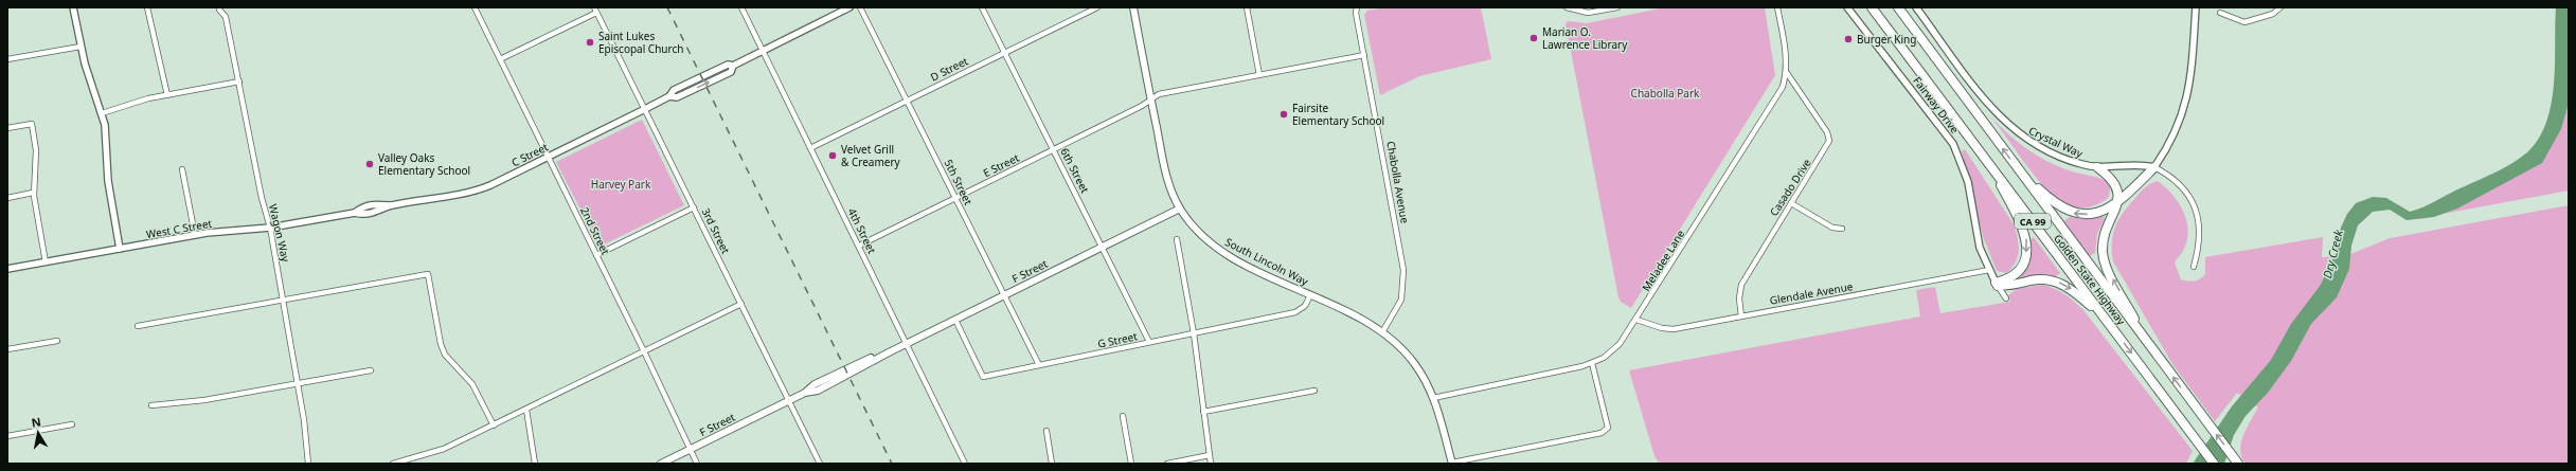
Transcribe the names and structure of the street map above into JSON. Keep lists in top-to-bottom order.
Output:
{
  "streets": {
    "highway": ["CA 99", "Golden State Highway"],
    "main road": ["South Lincoln Way", "F Street"],
    "street": [
      "D Street",
      "Fairway Drive",
      "Crystal Way",
      "C Street",
      "E Street",
      "6th Street",
      "5th Street",
      "Chabolla Avenue",
      "Casado Drive",
      "West C Street",
      "2nd Street",
      "3rd Street",
      "4th Street",
      "Wagon Way",
      "Meladee Lane",
      "Glendale Avenue",
      "G Street"
    ]
  },
  "crossings": [
    ["D Street", "6th Street"],
    ["D Street", "5th Street"],
    ["D Street", "4th Street"],
    ["Fairway Drive", "Glendale Avenue"],
    ["C Street", "West C Street"],
    ["C Street", "2nd Street"],
    ["C Street", "3rd Street"],
    ["C Street", "4th Street"],
    ["E Street", "6th Street"],
    ["E Street", "5th Street"],
    ["E Street", "Chabolla Avenue"],
    ["E Street", "4th Street"],
    ["E Street", "South Lincoln Way"],
    ["6th Street", "F Street"],
    ["6th Street", "G Street"],
    ["5th Street", "F Street"],
    ["5th Street", "G Street"],
    ["Chabolla Avenue", "South Lincoln Way"],
    ["Casado Drive", "Meladee Lane"],
    ["Casado Drive", "Glendale Avenue"],
    ["West C Street", "Wagon Way"],
    ["2nd Street", "F Street"],
    ["3rd Street", "F Street"],
    ["4th Street", "F Street"],
    ["Meladee Lane", "South Lincoln Way"],
    ["Meladee Lane", "Glendale Avenue"],
    ["South Lincoln Way", "F Street"],
    ["South Lincoln Way", "G Street"],
    ["F Street", "G Street"]
  ],
  "water": ["Dry Creek"],
  "parks": ["Chabolla Park", "Harvey Park"],
  "places": [
    "Marian O. Lawrence Library",
    "Burger King",
    "Saint Lukes Episcopal Church",
    "Fairsite Elementary School",
    "Velvet Grill & Creamery",
    "Valley Oaks Elementary School"
  ],
  "north": "top"
}
